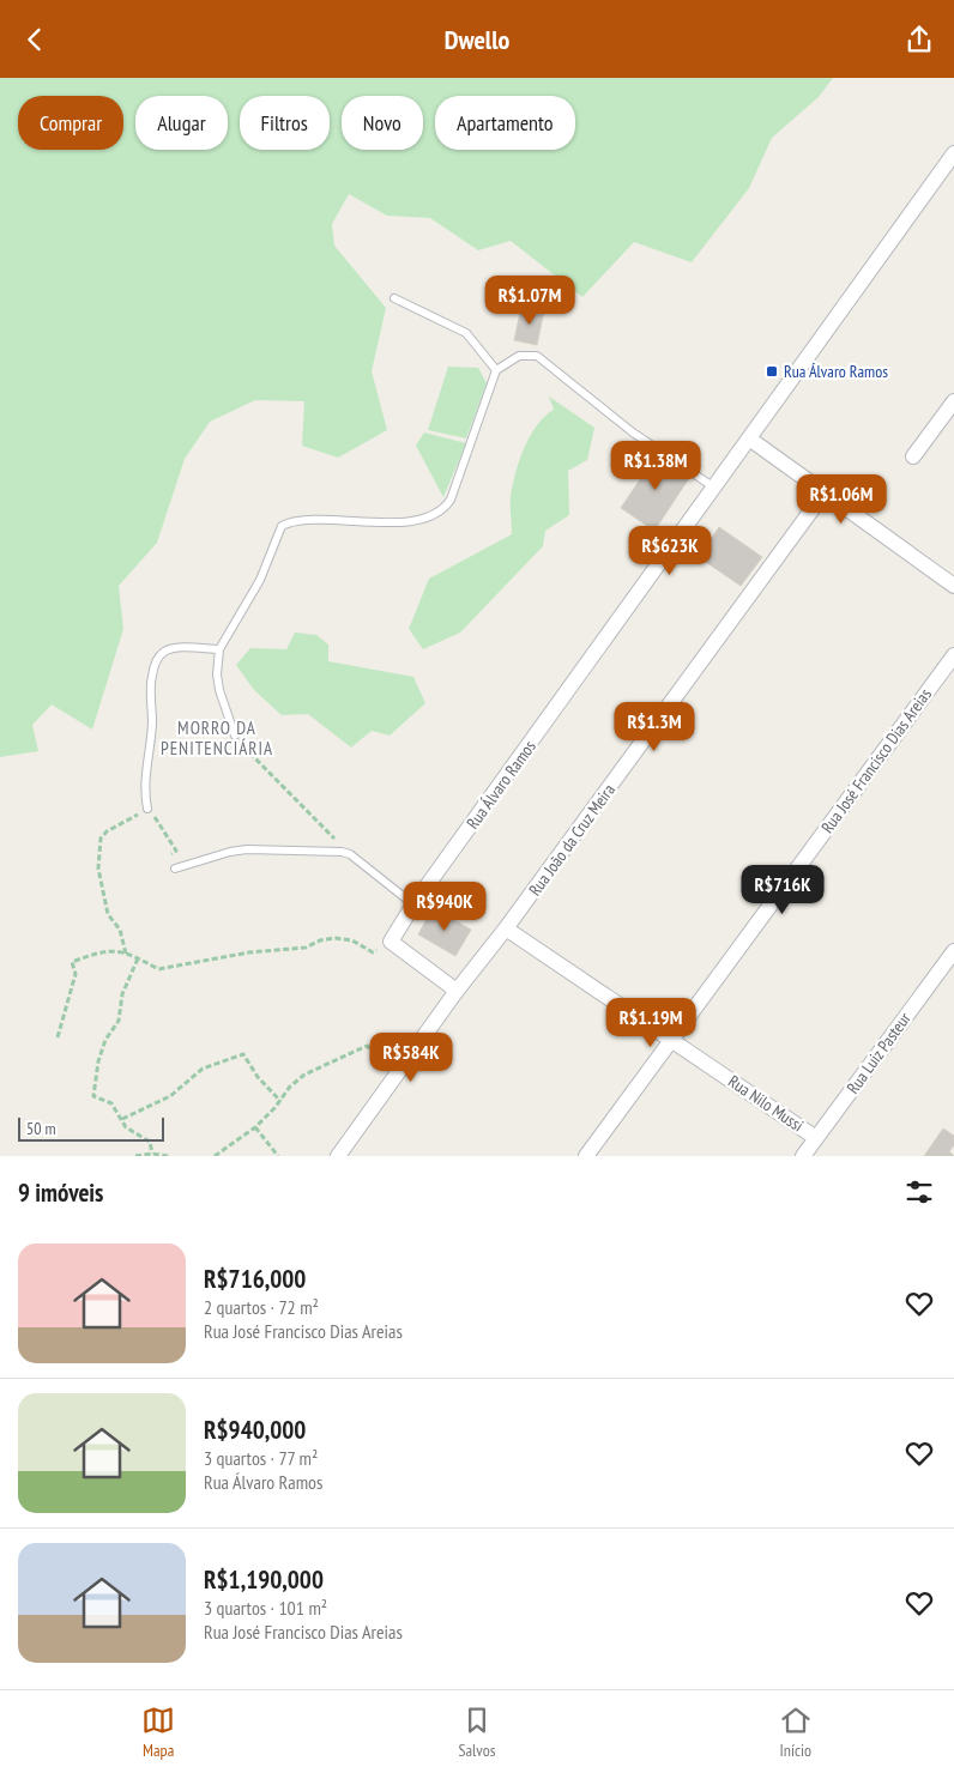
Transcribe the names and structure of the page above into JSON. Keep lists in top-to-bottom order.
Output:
{
  "streets": {
    "street": [
      "Rua José Francisco Dias Areias",
      "Rua Álvaro Ramos",
      "Rua João da Cruz Meira",
      "Rua Luiz Pasteur",
      "Rua Nilo Mussi"
    ]
  },
  "crossings": [
    ["Rua José Francisco Dias Areias", "Rua Nilo Mussi"],
    ["Rua João da Cruz Meira", "Rua Nilo Mussi"],
    ["Rua Luiz Pasteur", "Rua Nilo Mussi"]
  ],
  "districts": ["MORRO DA PENITENCIÁRIA"],
  "places": {
    "transit": ["Rua Álvaro Ramos"]
  },
  "scale_bar": "50 m",
  "page": {
    "header": "Dwello",
    "chip": [
      "Comprar",
      "Alugar",
      "Filtros",
      "Novo",
      "Apartamento"
    ],
    "price": [
      "R$1.07M",
      "R$1.38M",
      "R$1.06M",
      "R$623K",
      "R$1.3M",
      "R$716K",
      "R$940K",
      "R$1.19M",
      "R$584K"
    ],
    "scale": "50 m",
    "heading": "9 imóveis",
    "list": [
      {
        "name": "R$716,000",
        "note": "2 quartos · 72 m² · Rua José Francisco Dias Areias"
      },
      {
        "name": "R$940,000",
        "note": "3 quartos · 77 m² · Rua Álvaro Ramos"
      },
      {
        "name": "R$1,190,000",
        "note": "3 quartos · 101 m² · Rua José Francisco Dias Areias"
      }
    ],
    "tabs": ["Mapa", "Salvos", "Início"]
  }
}
